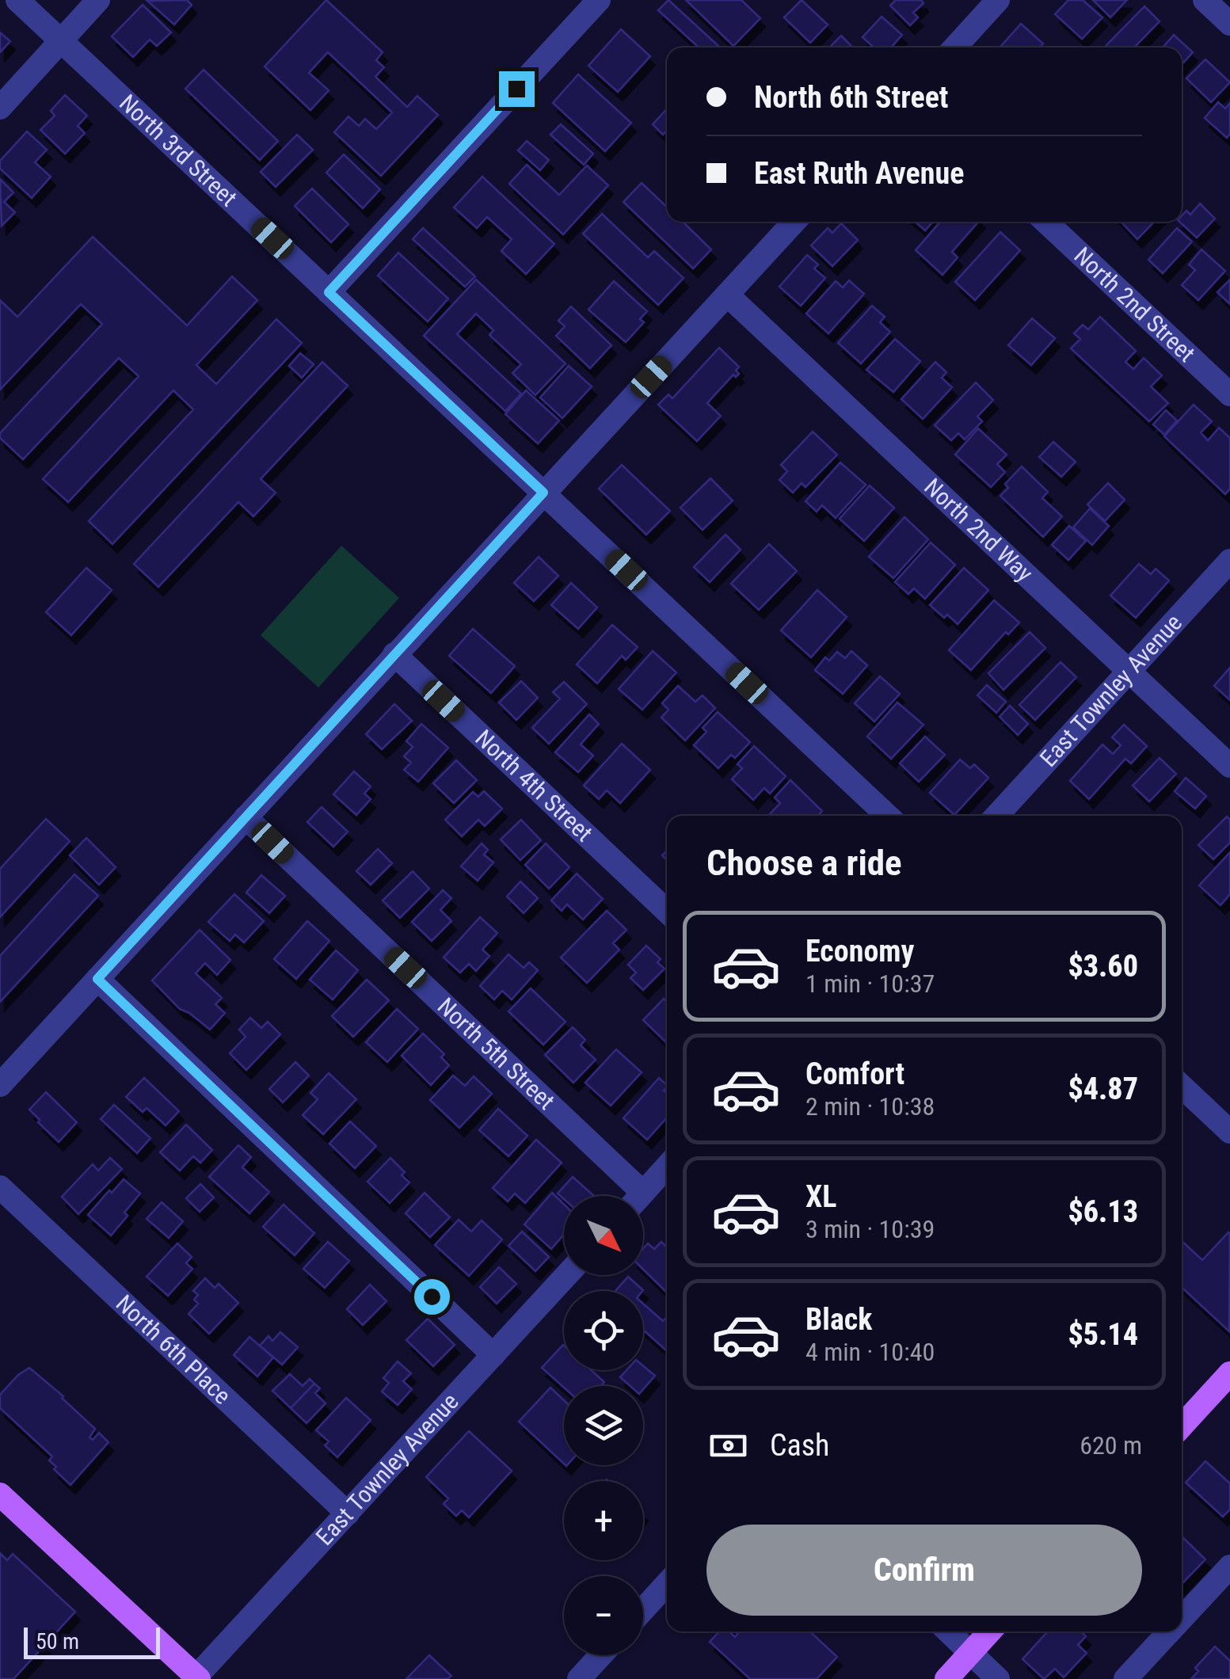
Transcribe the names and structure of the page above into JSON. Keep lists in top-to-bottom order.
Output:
{
  "streets": {
    "street": [
      "North 3rd Street",
      "North 2nd Street",
      "North 2nd Way",
      "East Townley Avenue",
      "North 4th Street",
      "North 5th Street",
      "North 6th Place"
    ]
  },
  "crossings": [
    ["North 2nd Way", "East Townley Avenue"],
    ["East Townley Avenue", "North 6th Place"]
  ],
  "scale_bar": "50 m",
  "north": "bottom right",
  "page": {
    "banner": ["North 6th Street", "East Ruth Avenue"],
    "heading": "Choose a ride",
    "list": [
      {
        "name": "Economy",
        "note": "1 min · 10:37",
        "value": "$3.60"
      },
      {
        "name": "Comfort",
        "note": "2 min · 10:38",
        "value": "$4.87"
      },
      {
        "name": "XL",
        "note": "3 min · 10:39",
        "value": "$6.13"
      },
      {
        "name": "Black",
        "note": "4 min · 10:40",
        "value": "$5.14"
      }
    ],
    "map_buttons": ["+", "−"],
    "pay": ["Cash", "620 m"],
    "buttons": "Confirm",
    "scale": "50 m"
  }
}
